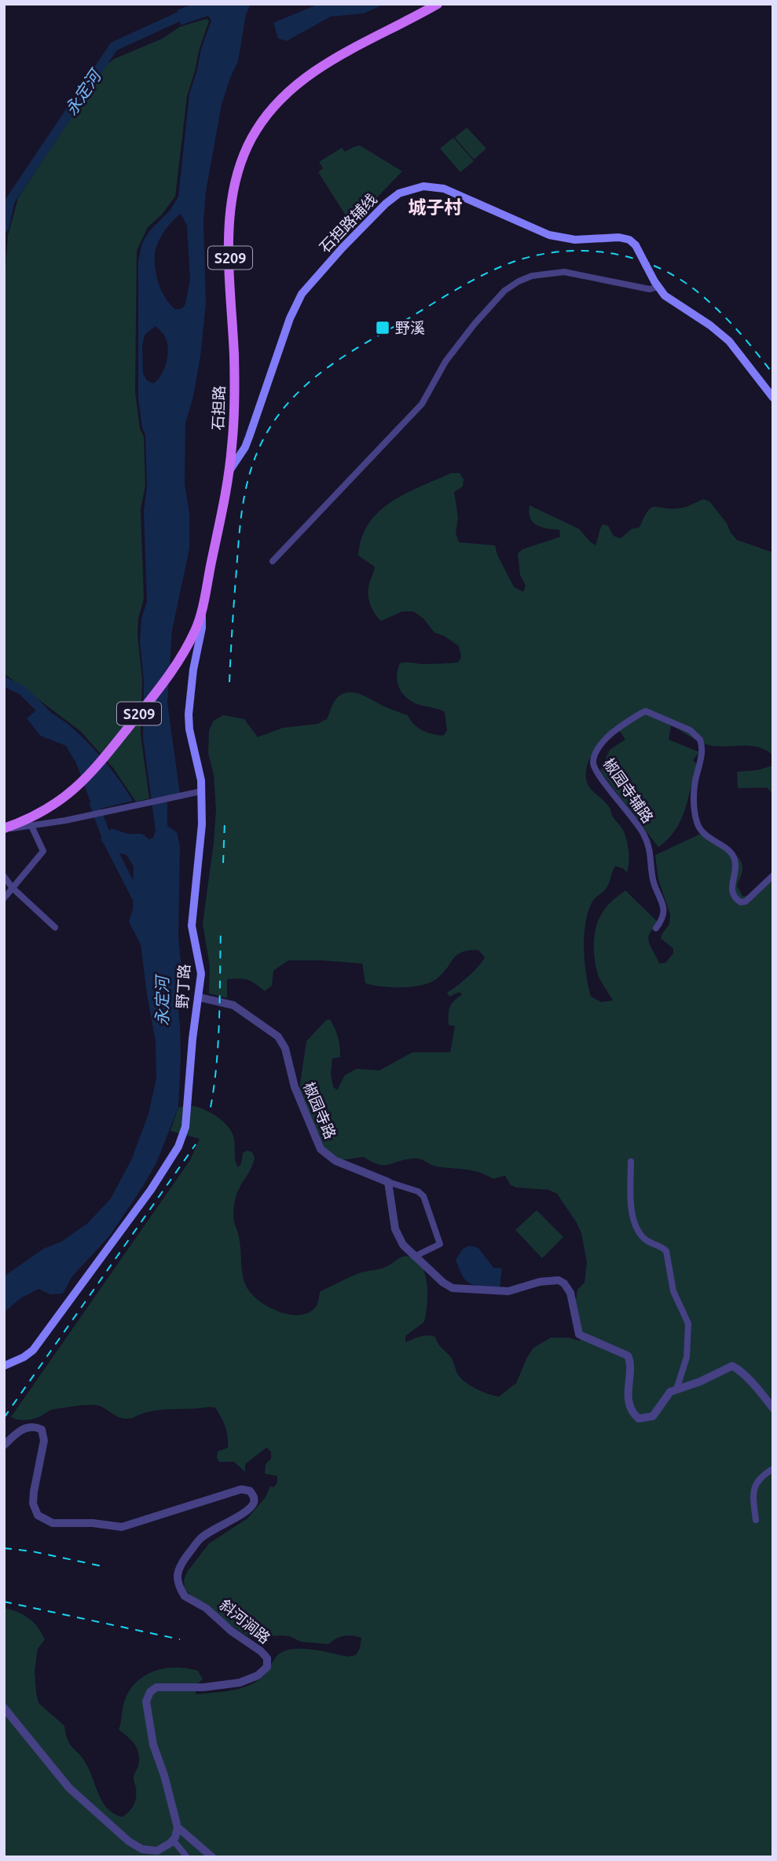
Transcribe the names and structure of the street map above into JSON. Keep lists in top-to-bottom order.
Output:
{
  "streets": {
    "main road": [
      "石担路辅线",
      "S209",
      "石担路",
      "野丁路"
    ],
    "street": ["椒园寺辅路", "椒园寺路", "斜河涧路"]
  },
  "crossings": [
    ["石担路辅线", "石担路"],
    ["石担路", "野丁路"],
    ["野丁路", "椒园寺路"]
  ],
  "districts": ["城子村"],
  "water": ["永定河"],
  "places": {
    "transit": ["野溪"]
  }
}
